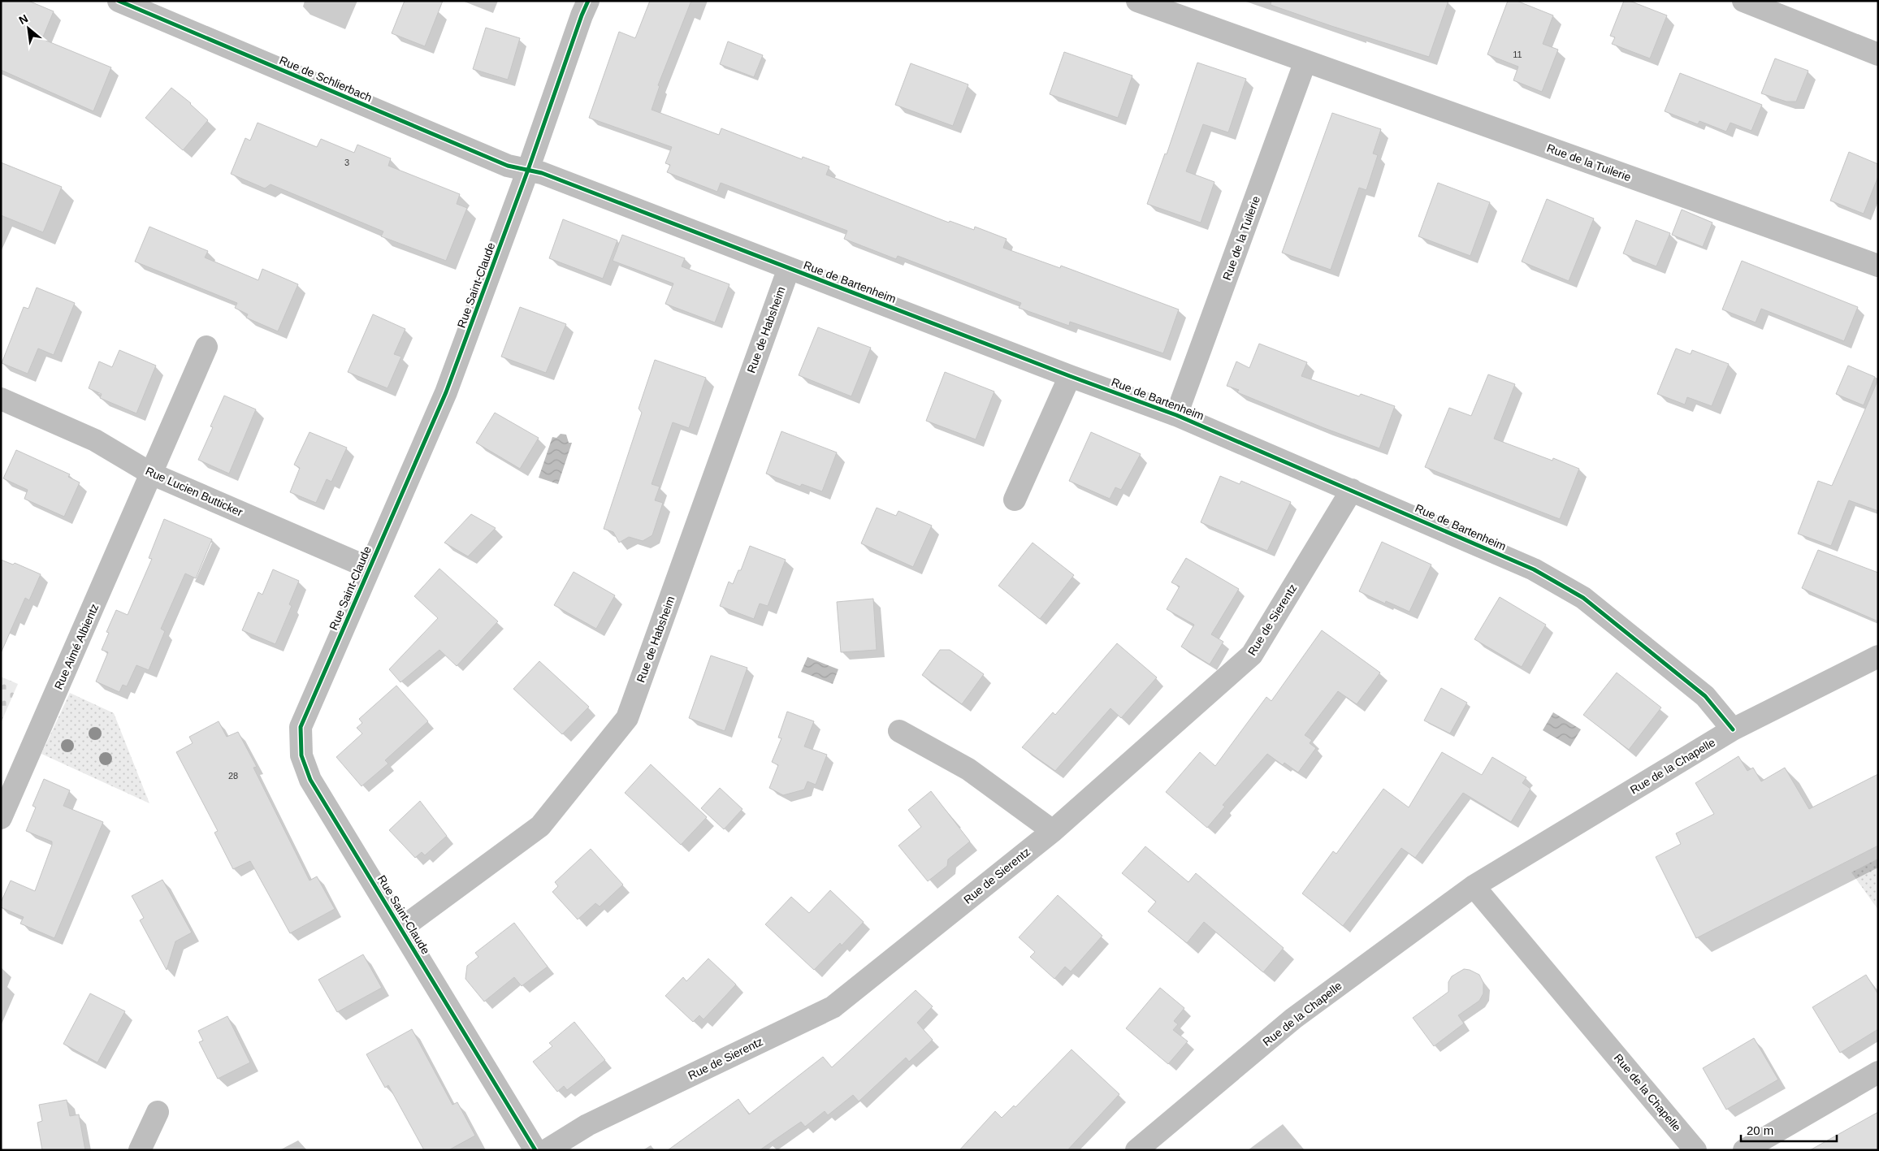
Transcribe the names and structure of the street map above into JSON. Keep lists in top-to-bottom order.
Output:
{
  "streets": {
    "street": [
      "Rue de Schlierbach",
      "Rue de la Tuilerie",
      "Rue de Bartenheim",
      "Rue Saint-Claude",
      "Rue de Habsheim",
      "Rue Lucien Butticker",
      "Rue de Sierentz",
      "Rue Aimé Albientz",
      "Rue de la Chapelle"
    ]
  },
  "crossings": [
    ["Rue de Schlierbach", "Rue de Bartenheim"],
    ["Rue de Schlierbach", "Rue Saint-Claude"],
    ["Rue de la Tuilerie", "Rue de Bartenheim"],
    ["Rue de Bartenheim", "Rue Saint-Claude"],
    ["Rue de Bartenheim", "Rue de Habsheim"],
    ["Rue de Bartenheim", "Rue de Sierentz"],
    ["Rue de Bartenheim", "Rue de la Chapelle"],
    ["Rue Saint-Claude", "Rue de Habsheim"],
    ["Rue Saint-Claude", "Rue Lucien Butticker"],
    ["Rue Lucien Butticker", "Rue Aimé Albientz"]
  ],
  "house_numbers": ["11", "3", "28"],
  "scale_bar": "20 m",
  "north": "top left"
}
